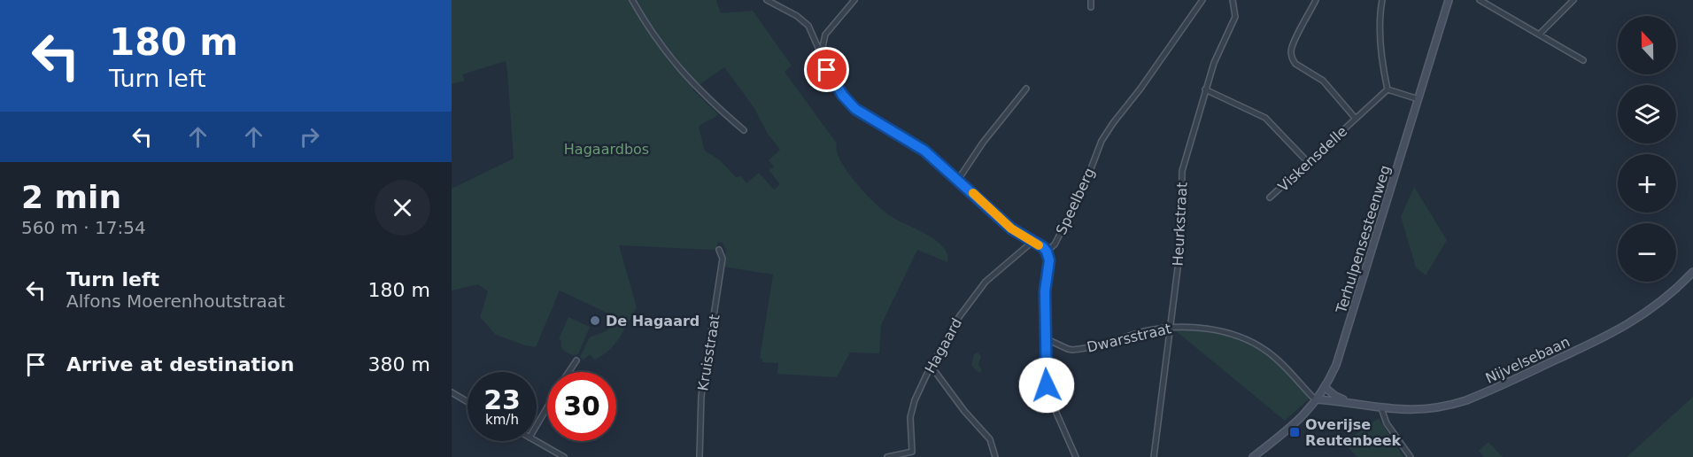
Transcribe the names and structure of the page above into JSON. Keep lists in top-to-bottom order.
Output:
{
  "streets": {
    "main road": ["Terhulpensesteenweg", "Nijvelsebaan"],
    "street": [
      "Viskensdelle",
      "Speelberg",
      "Heurkstraat",
      "Dwarsstraat",
      "Hagaard",
      "Kruisstraat"
    ]
  },
  "crossings": [
    ["Heurkstraat", "Dwarsstraat"],
    ["Terhulpensesteenweg", "Dwarsstraat"],
    ["Terhulpensesteenweg", "Nijvelsebaan"],
    ["Dwarsstraat", "Nijvelsebaan"]
  ],
  "parks": ["Hagaardbos"],
  "places": {
    "other": ["De Hagaard"],
    "transit": ["Overijse Reutenbeek"]
  },
  "north": "top",
  "page": {
    "turn": ["180 m", "Turn left"],
    "map_buttons": ["+", "−"],
    "heading": ["2 min", "560 m · 17:54"],
    "list": [
      {
        "name": "Turn left",
        "note": "Alfons Moerenhoutstraat",
        "value": "180 m"
      },
      {
        "name": "Arrive at destination",
        "value": "380 m"
      }
    ],
    "speed": "23 km/h",
    "limit": "30"
  }
}
